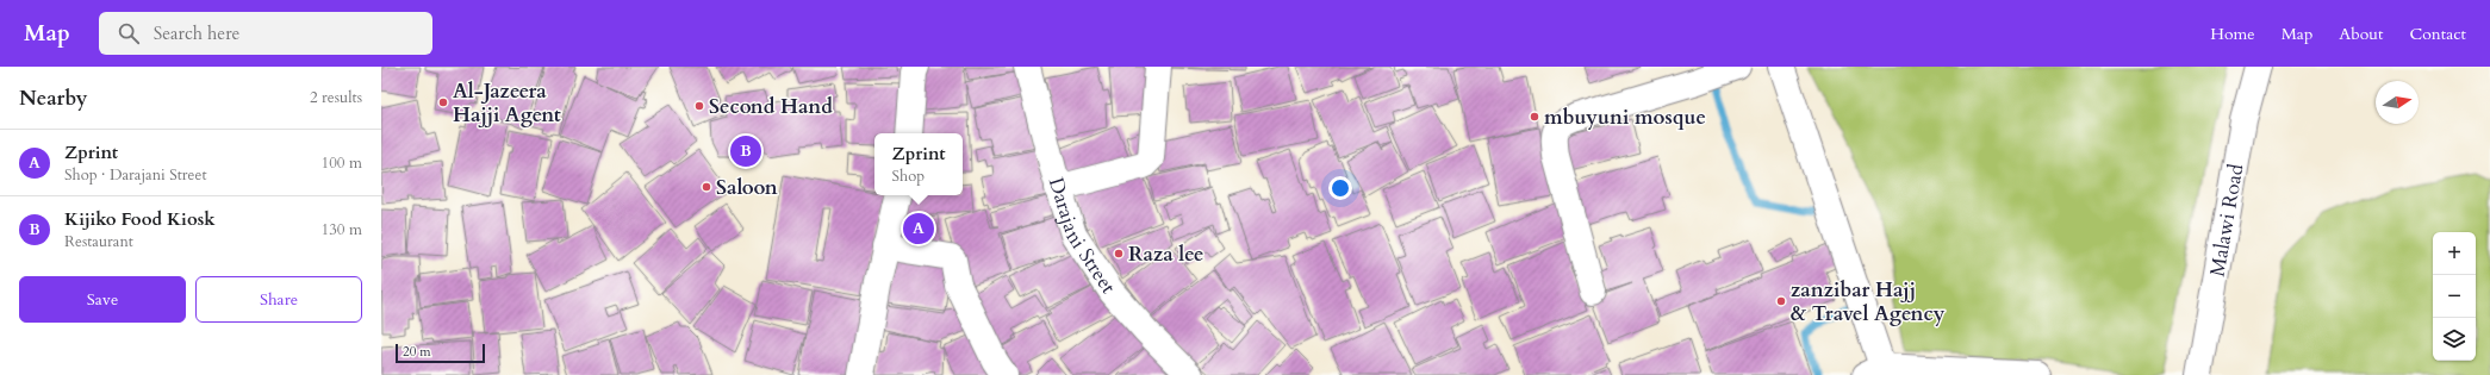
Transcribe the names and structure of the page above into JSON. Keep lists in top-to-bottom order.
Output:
{
  "streets": {
    "street": ["Malawi Road", "Darajani Street"]
  },
  "places": [
    "Al-Jazeera Hajji Agent",
    "Second Hand",
    "mbuyuni mosque",
    "Saloon",
    "Raza lee",
    "zanzibar Hajj & Travel Agency"
  ],
  "scale_bar": "20 m",
  "north": "right",
  "page": {
    "header": "Map",
    "search": "Search here",
    "nav": [
      "Home",
      "Map",
      "About",
      "Contact"
    ],
    "heading": ["Nearby", "2 results"],
    "list": [
      {
        "mark": "A",
        "name": "Zprint",
        "note": "Shop · Darajani Street",
        "value": "100 m"
      },
      {
        "mark": "B",
        "name": "Kijiko Food Kiosk",
        "note": "Restaurant",
        "value": "130 m"
      }
    ],
    "popup": ["Zprint", "Shop"],
    "pins": ["B", "A"],
    "map_buttons": ["+", "−"],
    "buttons": ["Save", "Share"],
    "scale": "20 m"
  }
}
